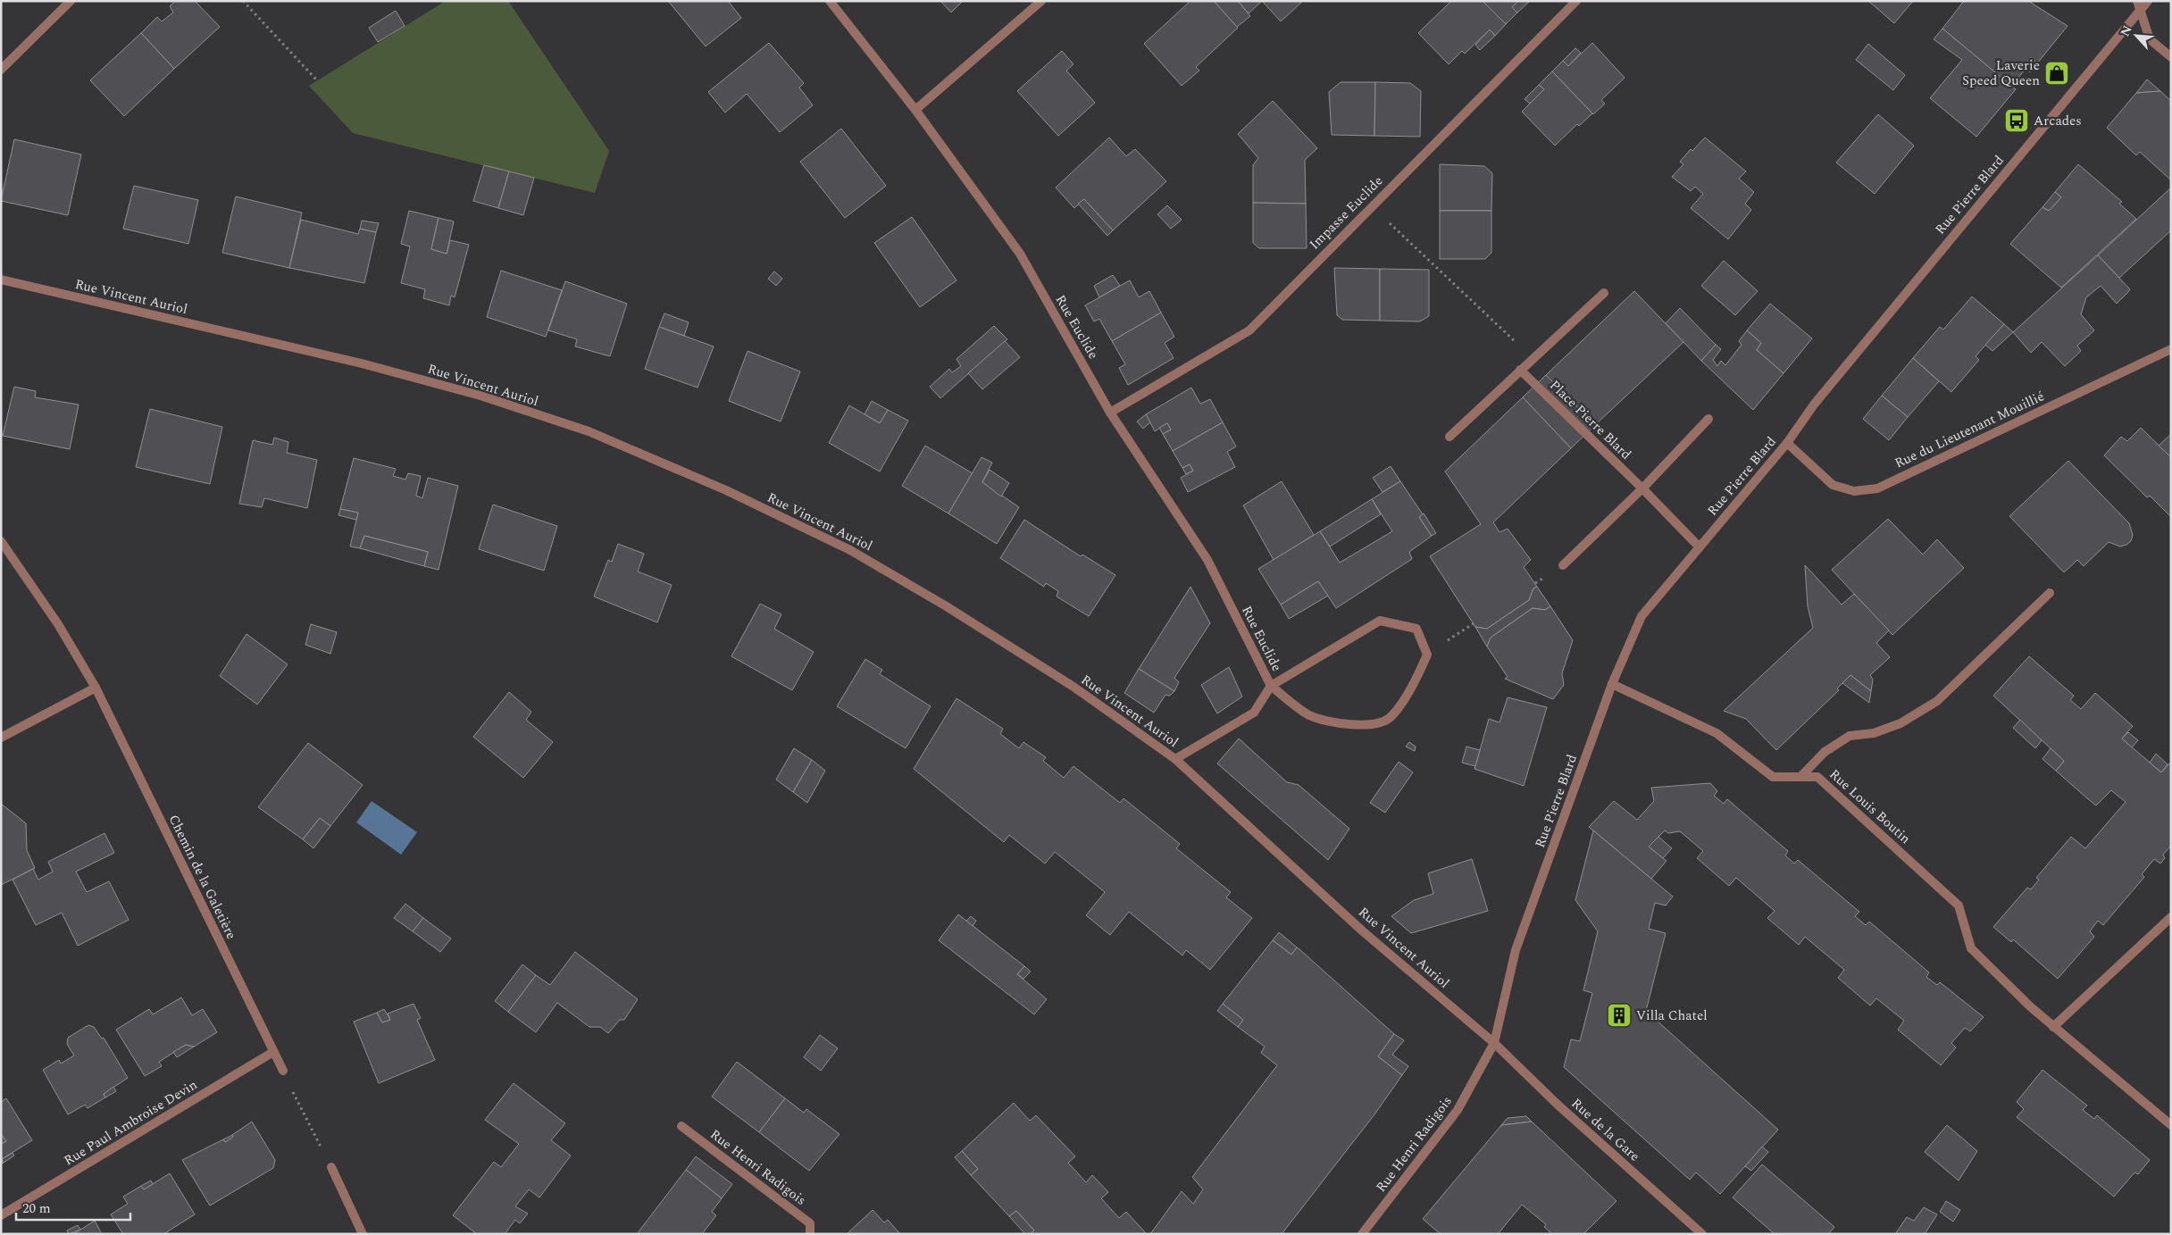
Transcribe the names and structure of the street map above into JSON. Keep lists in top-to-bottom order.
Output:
{
  "streets": {
    "street": [
      "Rue Pierre Blard",
      "Impasse Euclide",
      "Rue Vincent Auriol",
      "Rue Euclide",
      "Place Pierre Blard",
      "Rue du Lieutenant Mouillié",
      "Rue Louis Boutin",
      "Chemin de la Galetière",
      "Rue Paul Ambroise Devin",
      "Rue de la Gare",
      "Rue Henri Radigois"
    ]
  },
  "crossings": [
    ["Rue Pierre Blard", "Rue Vincent Auriol"],
    ["Rue Pierre Blard", "Place Pierre Blard"],
    ["Rue Pierre Blard", "Rue du Lieutenant Mouillié"],
    ["Rue Pierre Blard", "Rue Louis Boutin"],
    ["Rue Pierre Blard", "Rue de la Gare"],
    ["Rue Pierre Blard", "Rue Henri Radigois"],
    ["Impasse Euclide", "Rue Euclide"],
    ["Rue Vincent Auriol", "Rue Euclide"],
    ["Rue Vincent Auriol", "Rue de la Gare"],
    ["Rue Vincent Auriol", "Rue Henri Radigois"],
    ["Chemin de la Galetière", "Rue Paul Ambroise Devin"],
    ["Rue de la Gare", "Rue Henri Radigois"]
  ],
  "places": {
    "shop": ["Laverie Speed Queen"],
    "bus stop": ["Arcades"],
    "building": ["Villa Chatel"]
  },
  "scale_bar": "20 m",
  "north": "top left"
}
